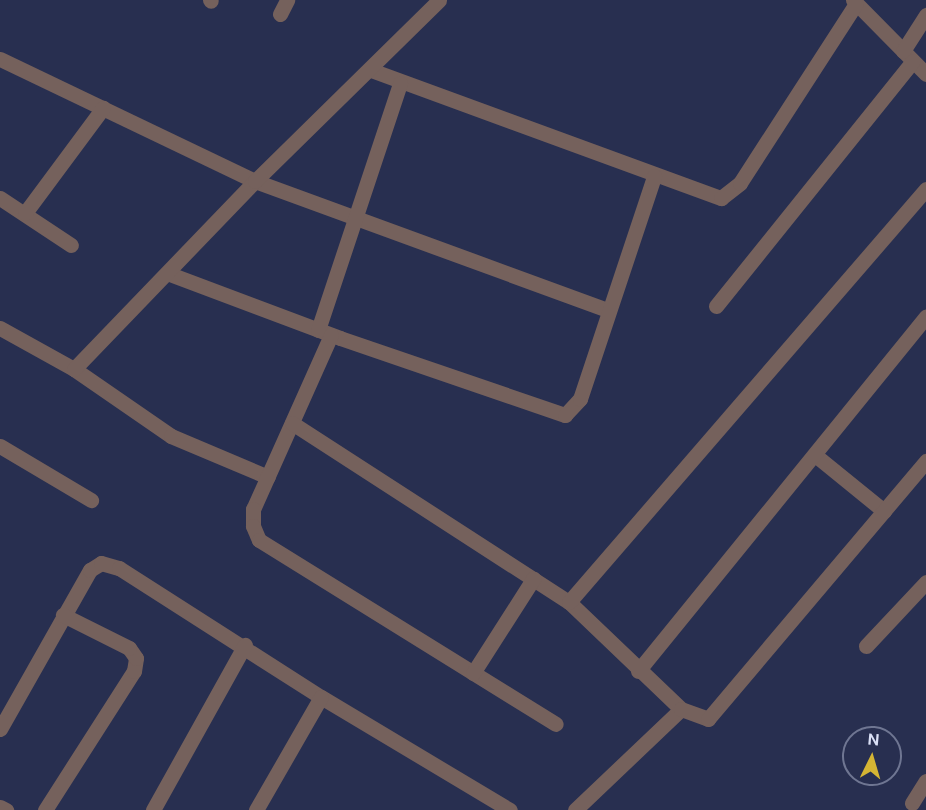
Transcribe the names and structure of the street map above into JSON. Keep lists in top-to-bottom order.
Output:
{
  "north": "top"
}
